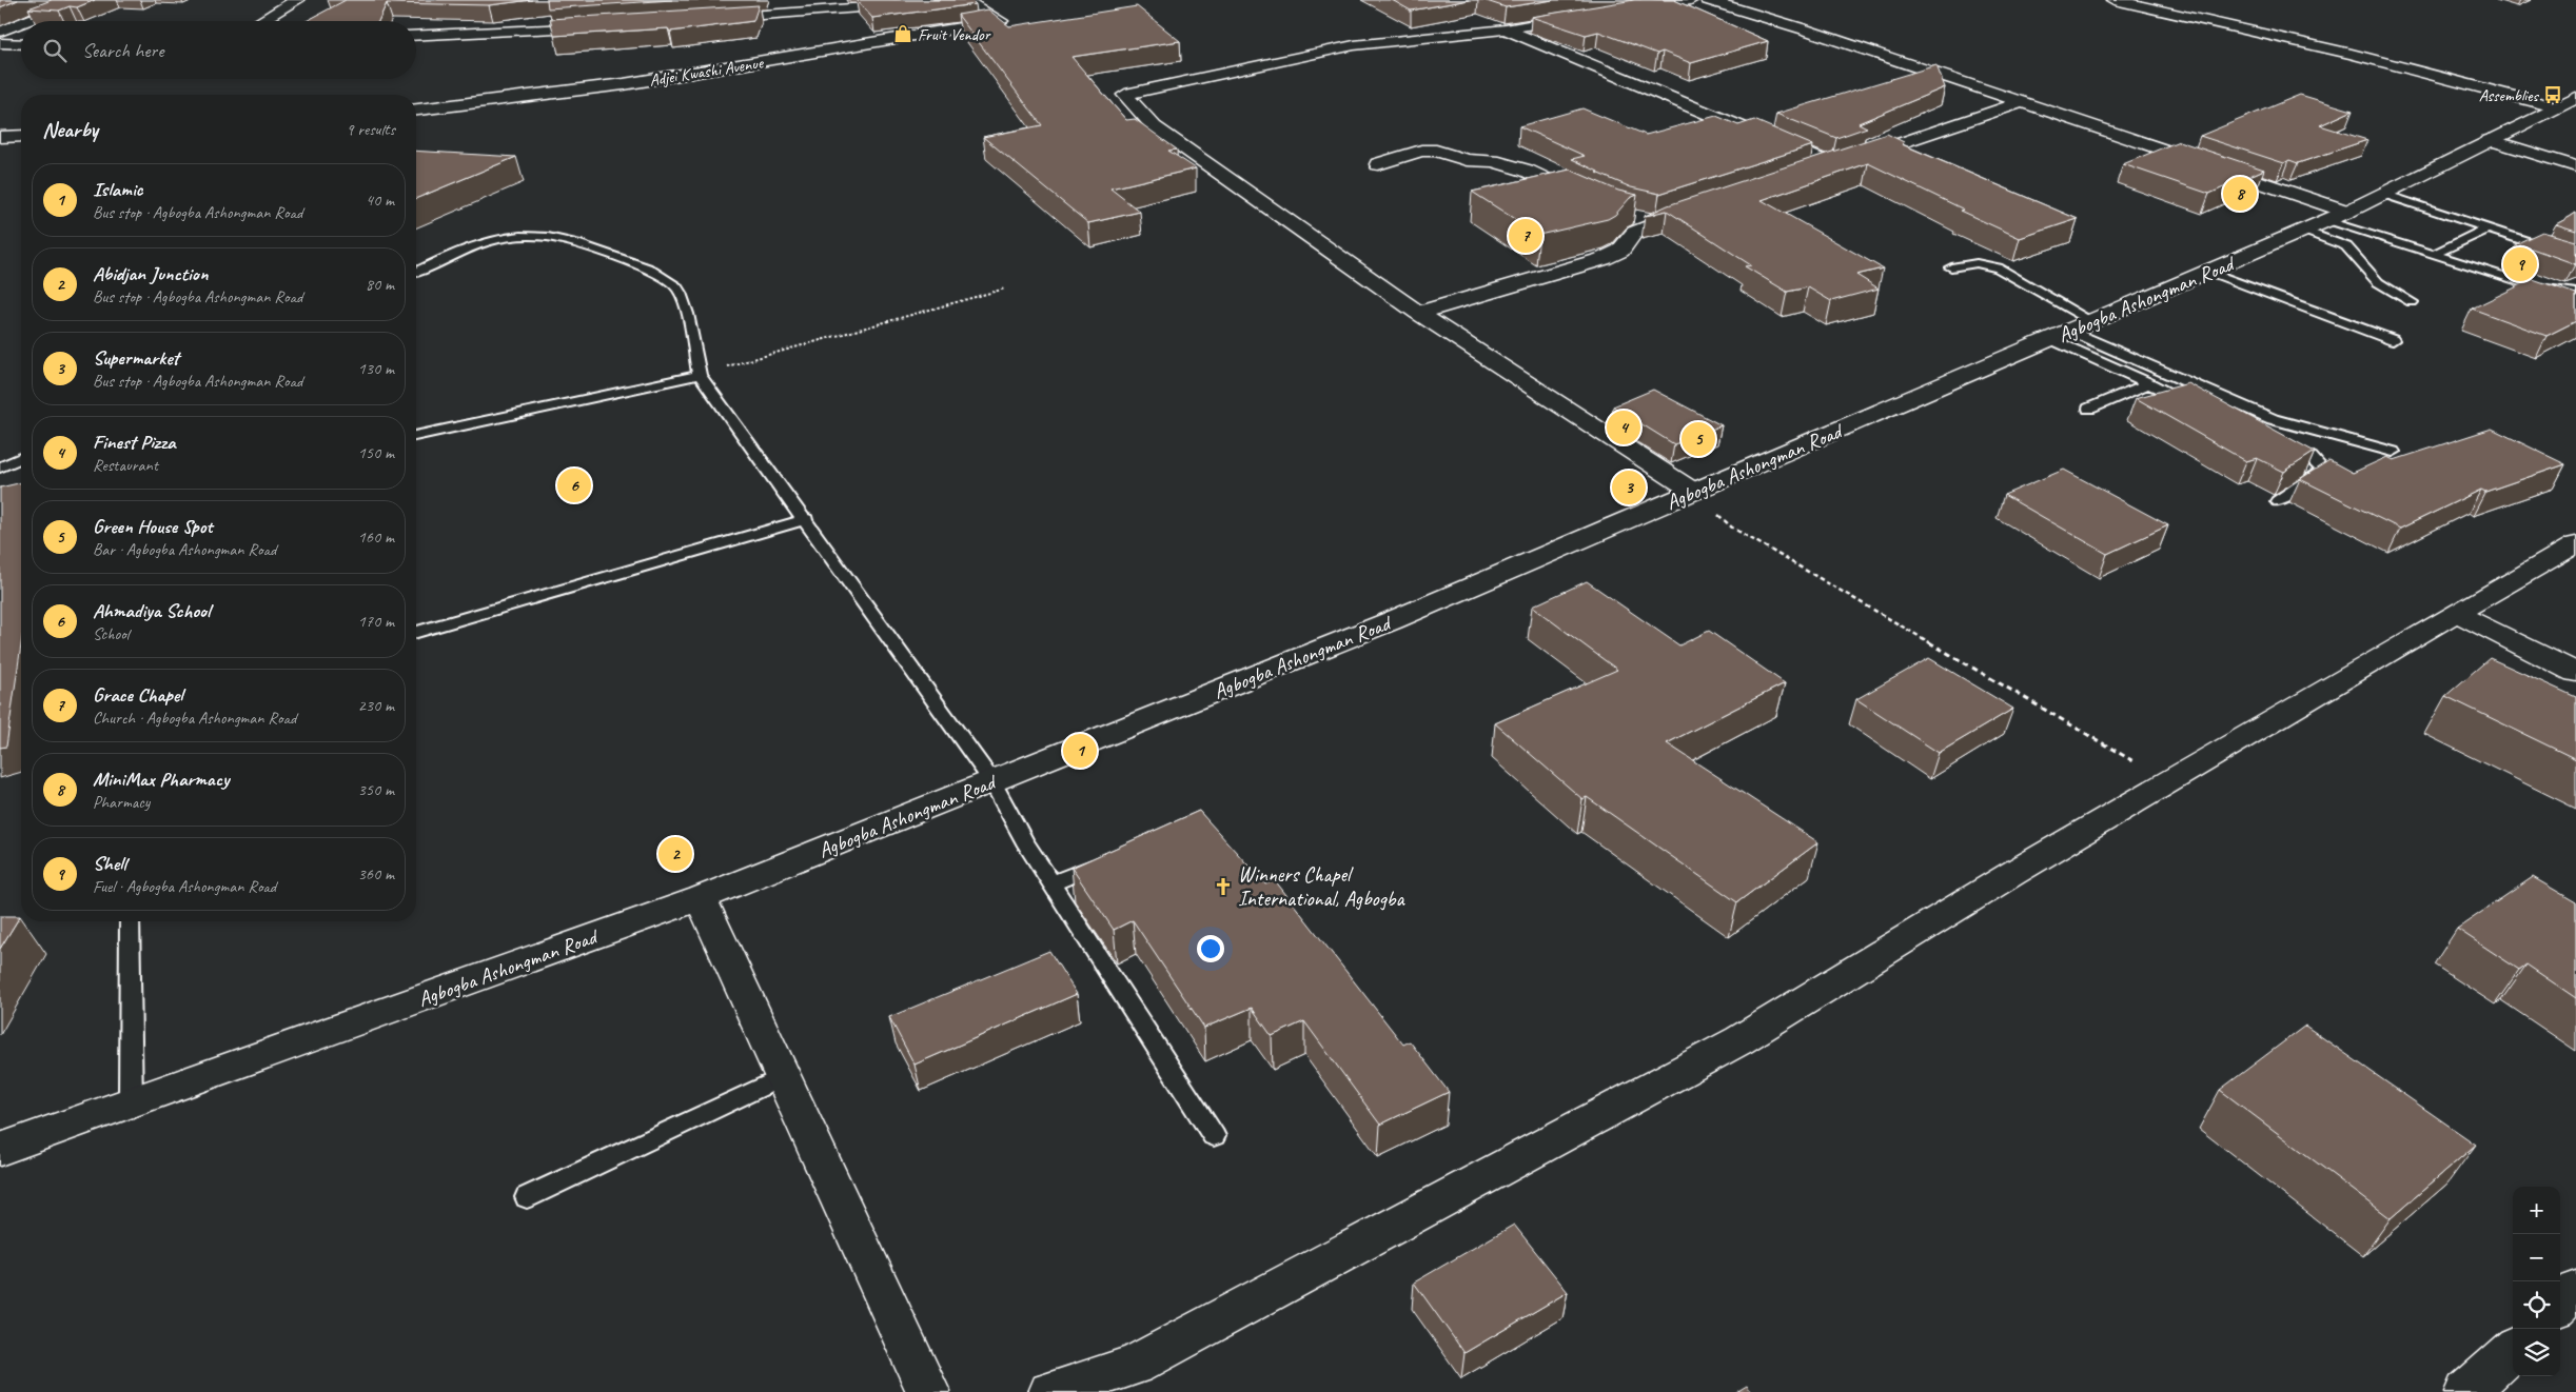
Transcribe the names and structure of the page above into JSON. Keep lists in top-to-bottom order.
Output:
{
  "streets": {
    "street": ["Adjei Kwashi Avenue", "Agbogba Ashongman Road"]
  },
  "places": {
    "shop": ["Fruit Vendor"],
    "bus stop": ["Assemblies"],
    "church": ["Winners Chapel International, Agbogba"]
  },
  "page": {
    "search": "Search here",
    "heading": ["Nearby", "9 results"],
    "list": [
      {
        "mark": "1",
        "name": "Islamic",
        "note": "Bus stop · Agbogba Ashongman Road",
        "value": "40 m"
      },
      {
        "mark": "2",
        "name": "Abidjan Junction",
        "note": "Bus stop · Agbogba Ashongman Road",
        "value": "80 m"
      },
      {
        "mark": "3",
        "name": "Supermarket",
        "note": "Bus stop · Agbogba Ashongman Road",
        "value": "130 m"
      },
      {
        "mark": "4",
        "name": "Finest Pizza",
        "note": "Restaurant",
        "value": "150 m"
      },
      {
        "mark": "5",
        "name": "Green House Spot",
        "note": "Bar · Agbogba Ashongman Road",
        "value": "160 m"
      },
      {
        "mark": "6",
        "name": "Ahmadiya School",
        "note": "School",
        "value": "170 m"
      },
      {
        "mark": "7",
        "name": "Grace Chapel",
        "note": "Church · Agbogba Ashongman Road",
        "value": "230 m"
      },
      {
        "mark": "8",
        "name": "MiniMax Pharmacy",
        "note": "Pharmacy",
        "value": "350 m"
      },
      {
        "mark": "9",
        "name": "Shell",
        "note": "Fuel · Agbogba Ashongman Road",
        "value": "360 m"
      }
    ],
    "pins": [
      "8",
      "7",
      "9",
      "4",
      "5",
      "6",
      "3",
      "1",
      "2"
    ],
    "map_buttons": ["+", "−"]
  }
}
